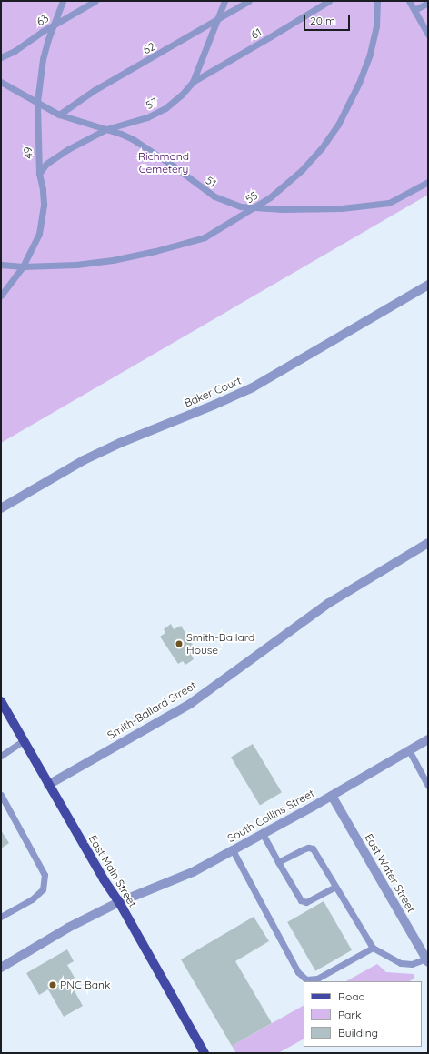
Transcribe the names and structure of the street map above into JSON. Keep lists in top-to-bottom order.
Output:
{
  "streets": {
    "main road": ["East Main Street"],
    "street": [
      "Baker Court",
      "Smith-Ballard Street",
      "South Collins Street",
      "East Water Street"
    ],
    "lane": [
      "63",
      "61",
      "62",
      "57",
      "49",
      "51",
      "55"
    ]
  },
  "crossings": [
    ["63", "49"],
    ["61", "57"],
    ["62", "57"],
    ["62", "51"],
    ["57", "49"],
    ["57", "51"],
    ["49", "51"],
    ["49", "55"],
    ["51", "55"],
    ["Smith-Ballard Street", "East Main Street"],
    ["South Collins Street", "East Main Street"],
    ["South Collins Street", "East Water Street"]
  ],
  "parks": ["Richmond Cemetery"],
  "places": ["Smith-Ballard House", "PNC Bank"],
  "legend": ["Road", "Park", "Building"],
  "scale_bar": "20 m"
}
